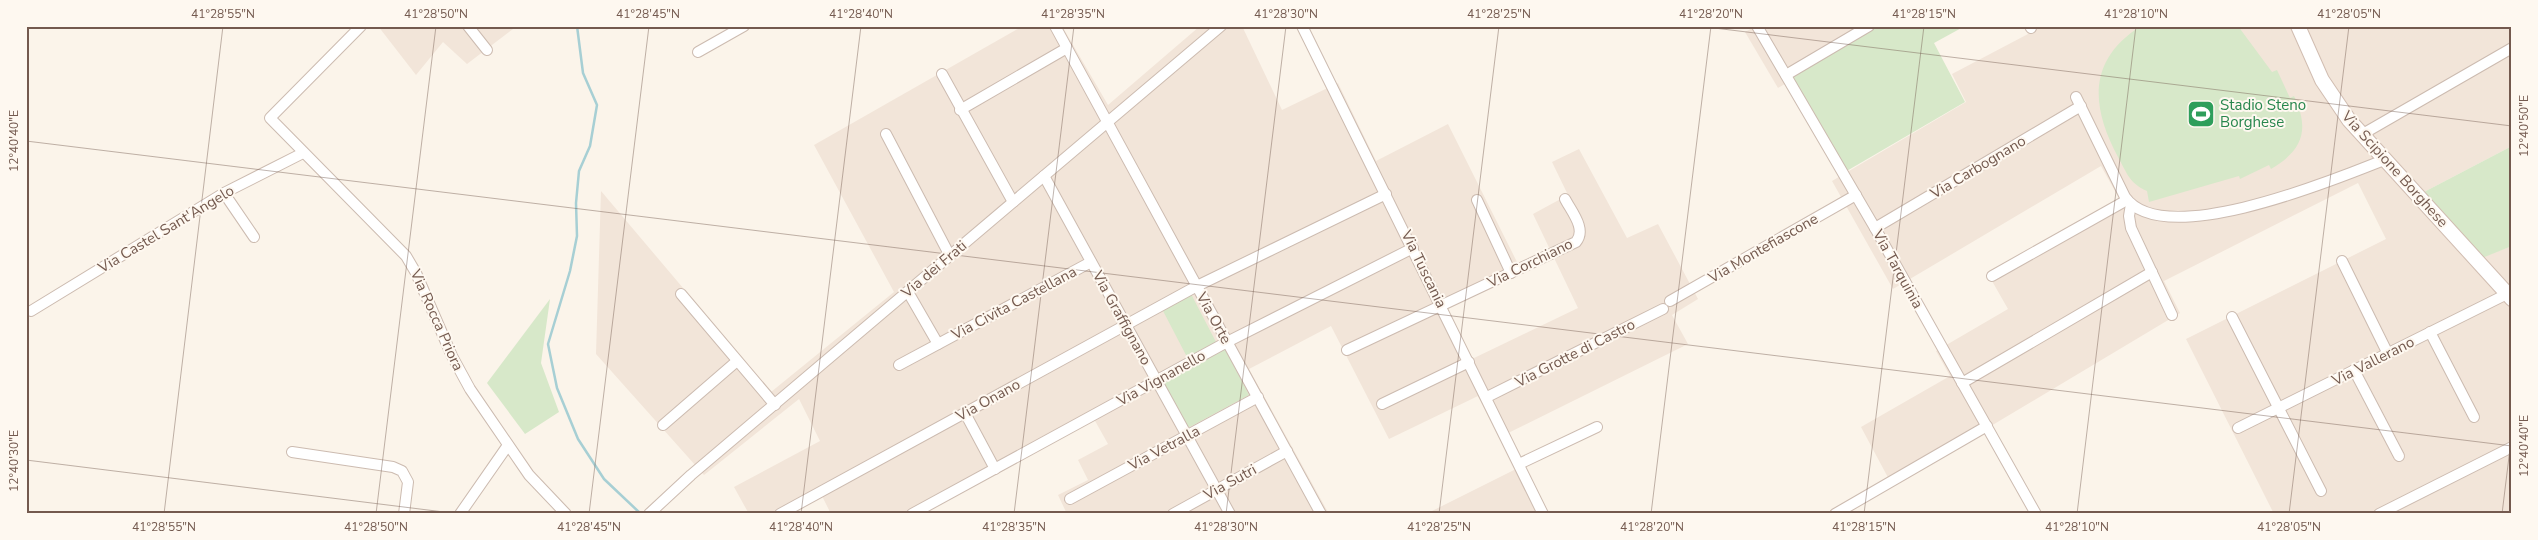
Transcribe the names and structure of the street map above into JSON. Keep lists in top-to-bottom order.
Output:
{
  "streets": {
    "main road": ["Via Scipione Borghese"],
    "street": [
      "Via Carbognano",
      "Via Castel Sant'Angelo",
      "Via Montefiascone",
      "Via Corchiano",
      "Via dei Frati",
      "Via Tuscania",
      "Via Tarquinia",
      "Via Civita Castellana",
      "Via Graffignano",
      "Via Orte",
      "Via Rocca Priora",
      "Via Grotte di Castro",
      "Via Vallerano",
      "Via Vignanello",
      "Via Onano",
      "Via Vetralla",
      "Via Sutri"
    ]
  },
  "crossings": [
    ["Via Carbognano", "Via Tarquinia"],
    ["Via Scipione Borghese", "Via Vallerano"],
    ["Via Castel Sant'Angelo", "Via Rocca Priora"],
    ["Via Montefiascone", "Via Tarquinia"],
    ["Via Montefiascone", "Via Grotte di Castro"],
    ["Via Corchiano", "Via Tuscania"],
    ["Via dei Frati", "Via Civita Castellana"],
    ["Via dei Frati", "Via Graffignano"],
    ["Via dei Frati", "Via Orte"],
    ["Via Tuscania", "Via Grotte di Castro"],
    ["Via Tuscania", "Via Vignanello"],
    ["Via Tuscania", "Via Onano"],
    ["Via Civita Castellana", "Via Graffignano"],
    ["Via Graffignano", "Via Vignanello"],
    ["Via Graffignano", "Via Onano"],
    ["Via Graffignano", "Via Vetralla"],
    ["Via Graffignano", "Via Sutri"],
    ["Via Orte", "Via Vignanello"],
    ["Via Orte", "Via Onano"],
    ["Via Orte", "Via Vetralla"],
    ["Via Orte", "Via Sutri"]
  ],
  "places": {
    "sports": ["Stadio Steno Borghese"]
  },
  "coordinates": [
    "41°28'55\"N",
    "41°28'50\"N",
    "41°28'45\"N",
    "41°28'40\"N",
    "41°28'35\"N",
    "41°28'30\"N",
    "41°28'25\"N",
    "41°28'20\"N",
    "41°28'15\"N",
    "41°28'10\"N",
    "41°28'05\"N",
    "12°40'50\"E",
    "12°40'40\"E",
    "12°40'30\"E"
  ]
}
